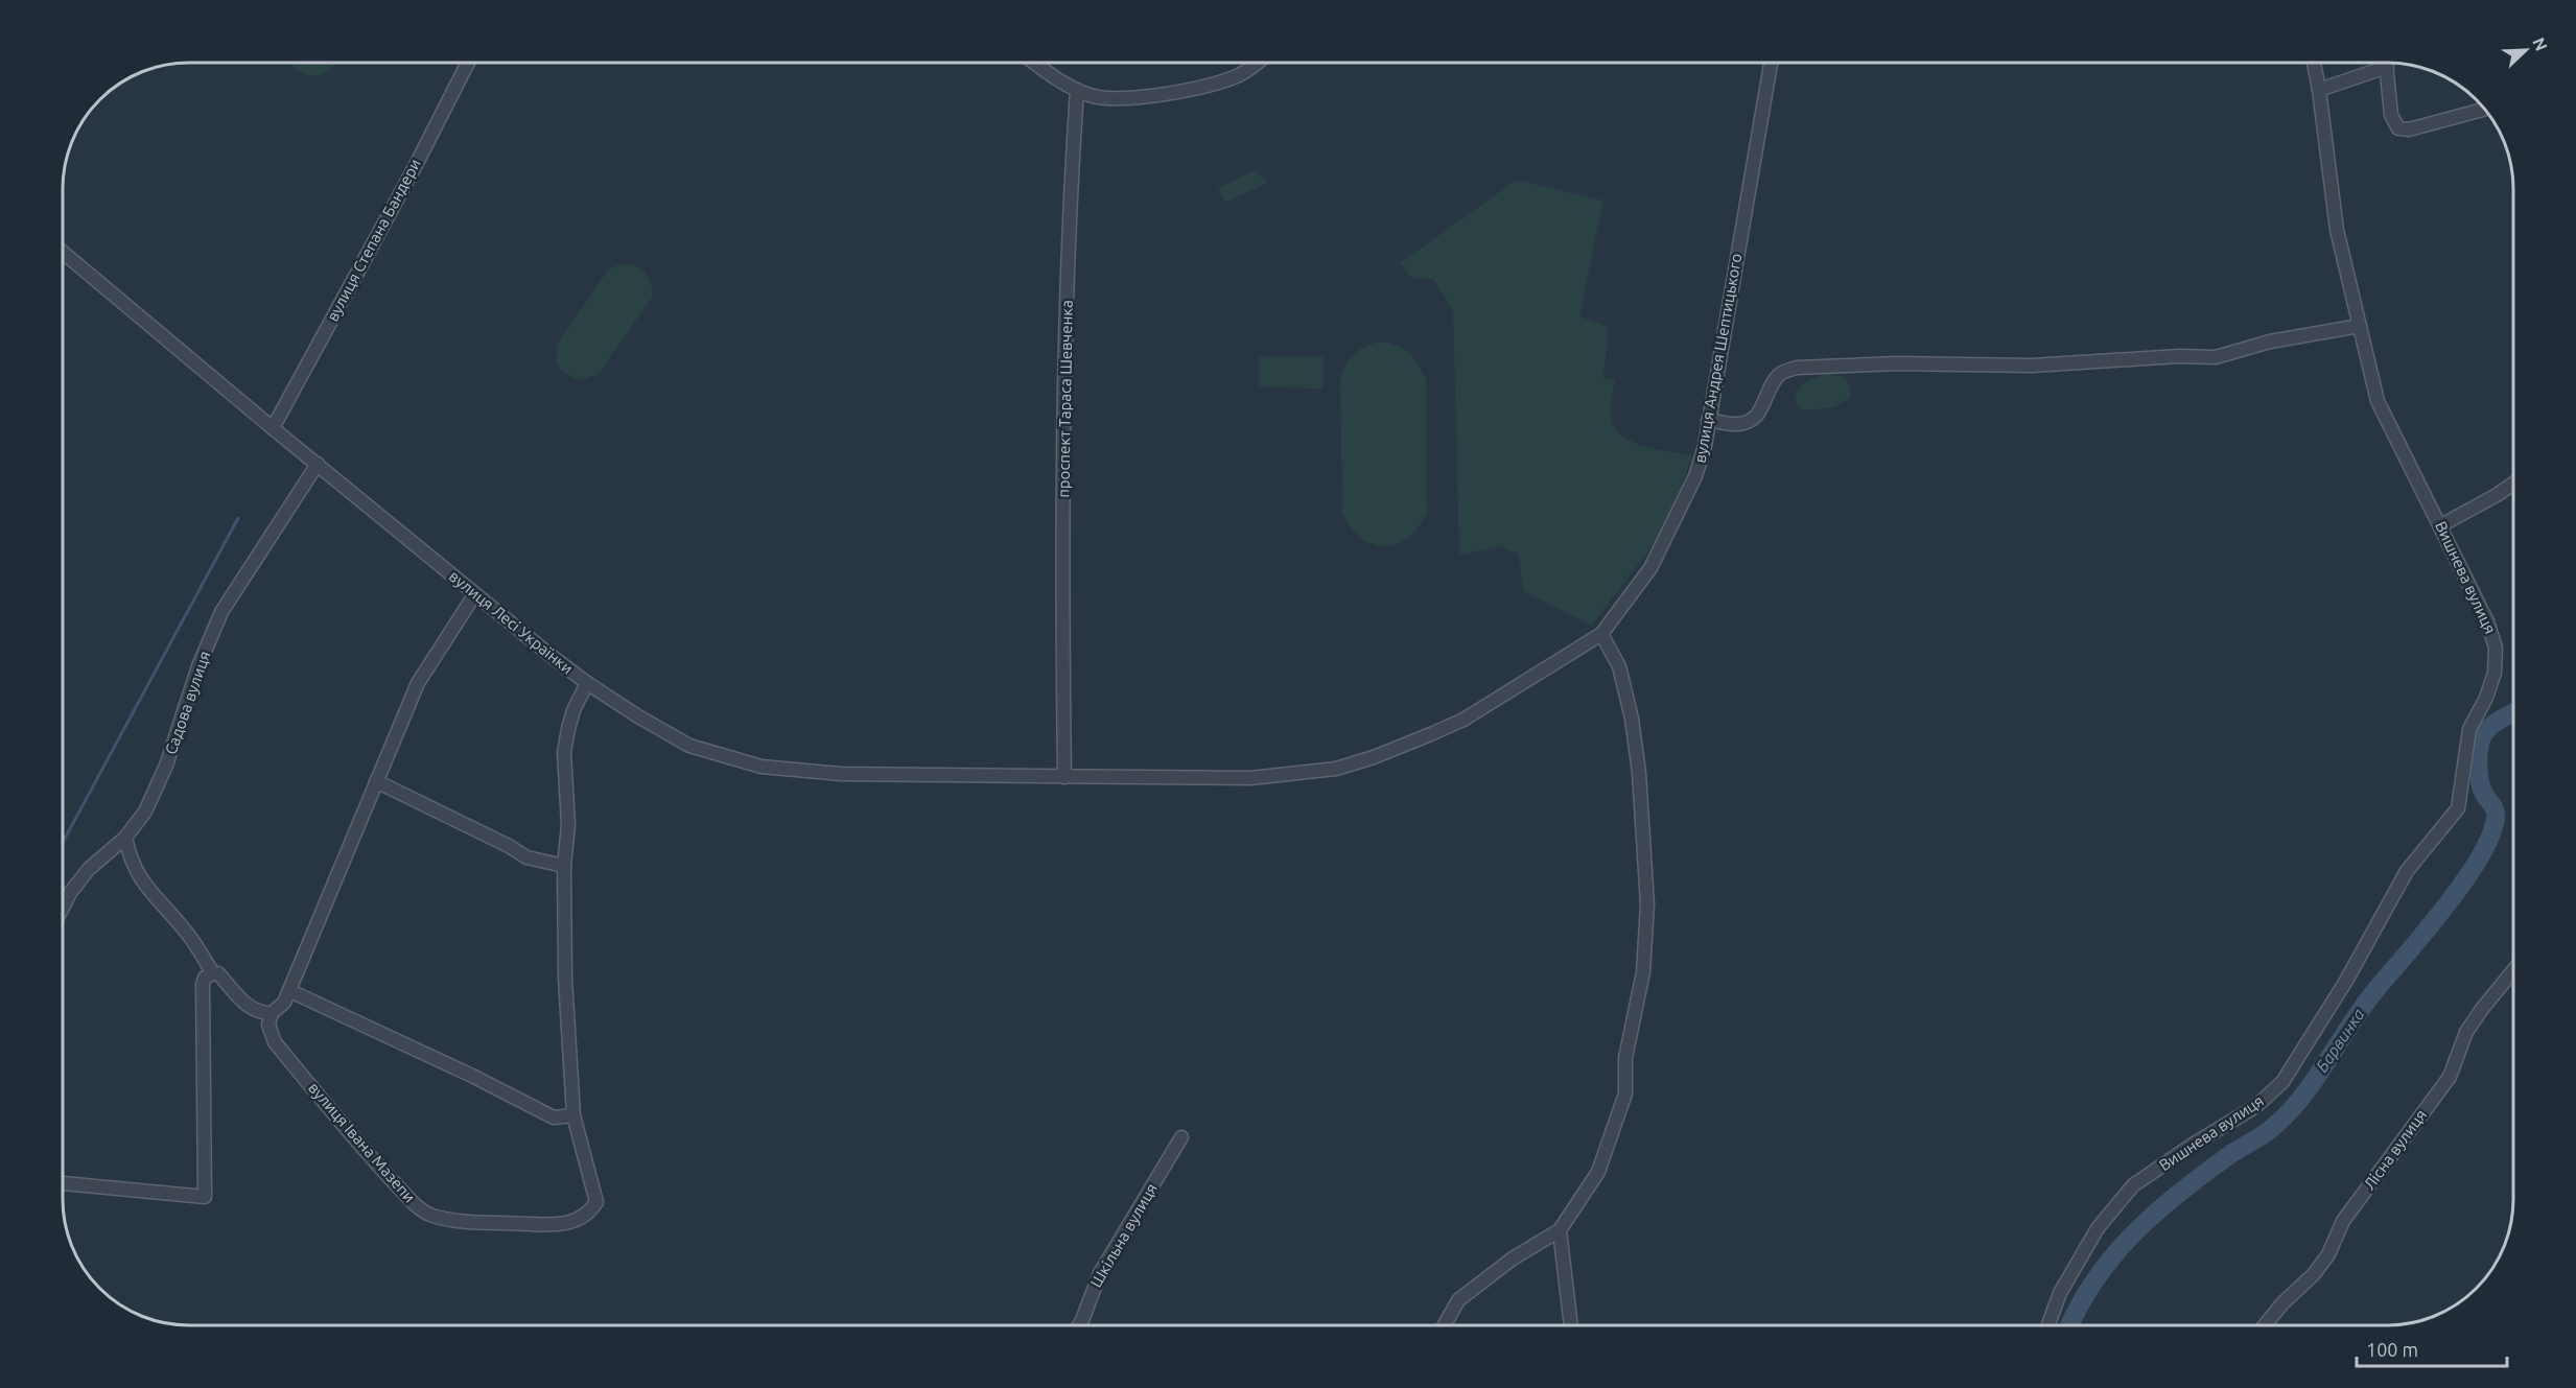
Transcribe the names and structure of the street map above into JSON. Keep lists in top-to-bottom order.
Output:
{
  "streets": {
    "street": [
      "вулиця Степана Бандери",
      "вулиця Андрея Шептицького",
      "проспект Тараса Шевченка",
      "Вишнева вулиця",
      "вулиця Лесі Українки",
      "Садова вулиця",
      "вулиця Івана Мазепи",
      "Лісна вулиця",
      "Шкільна вулиця"
    ]
  },
  "crossings": [
    ["вулиця Степана Бандери", "вулиця Лесі Українки"],
    ["вулиця Андрея Шептицького", "проспект Тараса Шевченка"],
    ["вулиця Андрея Шептицького", "вулиця Лесі Українки"],
    ["проспект Тараса Шевченка", "вулиця Лесі Українки"],
    ["вулиця Лесі Українки", "Садова вулиця"]
  ],
  "water": ["Барвинка"],
  "scale_bar": "100 m",
  "north": "top right"
}
